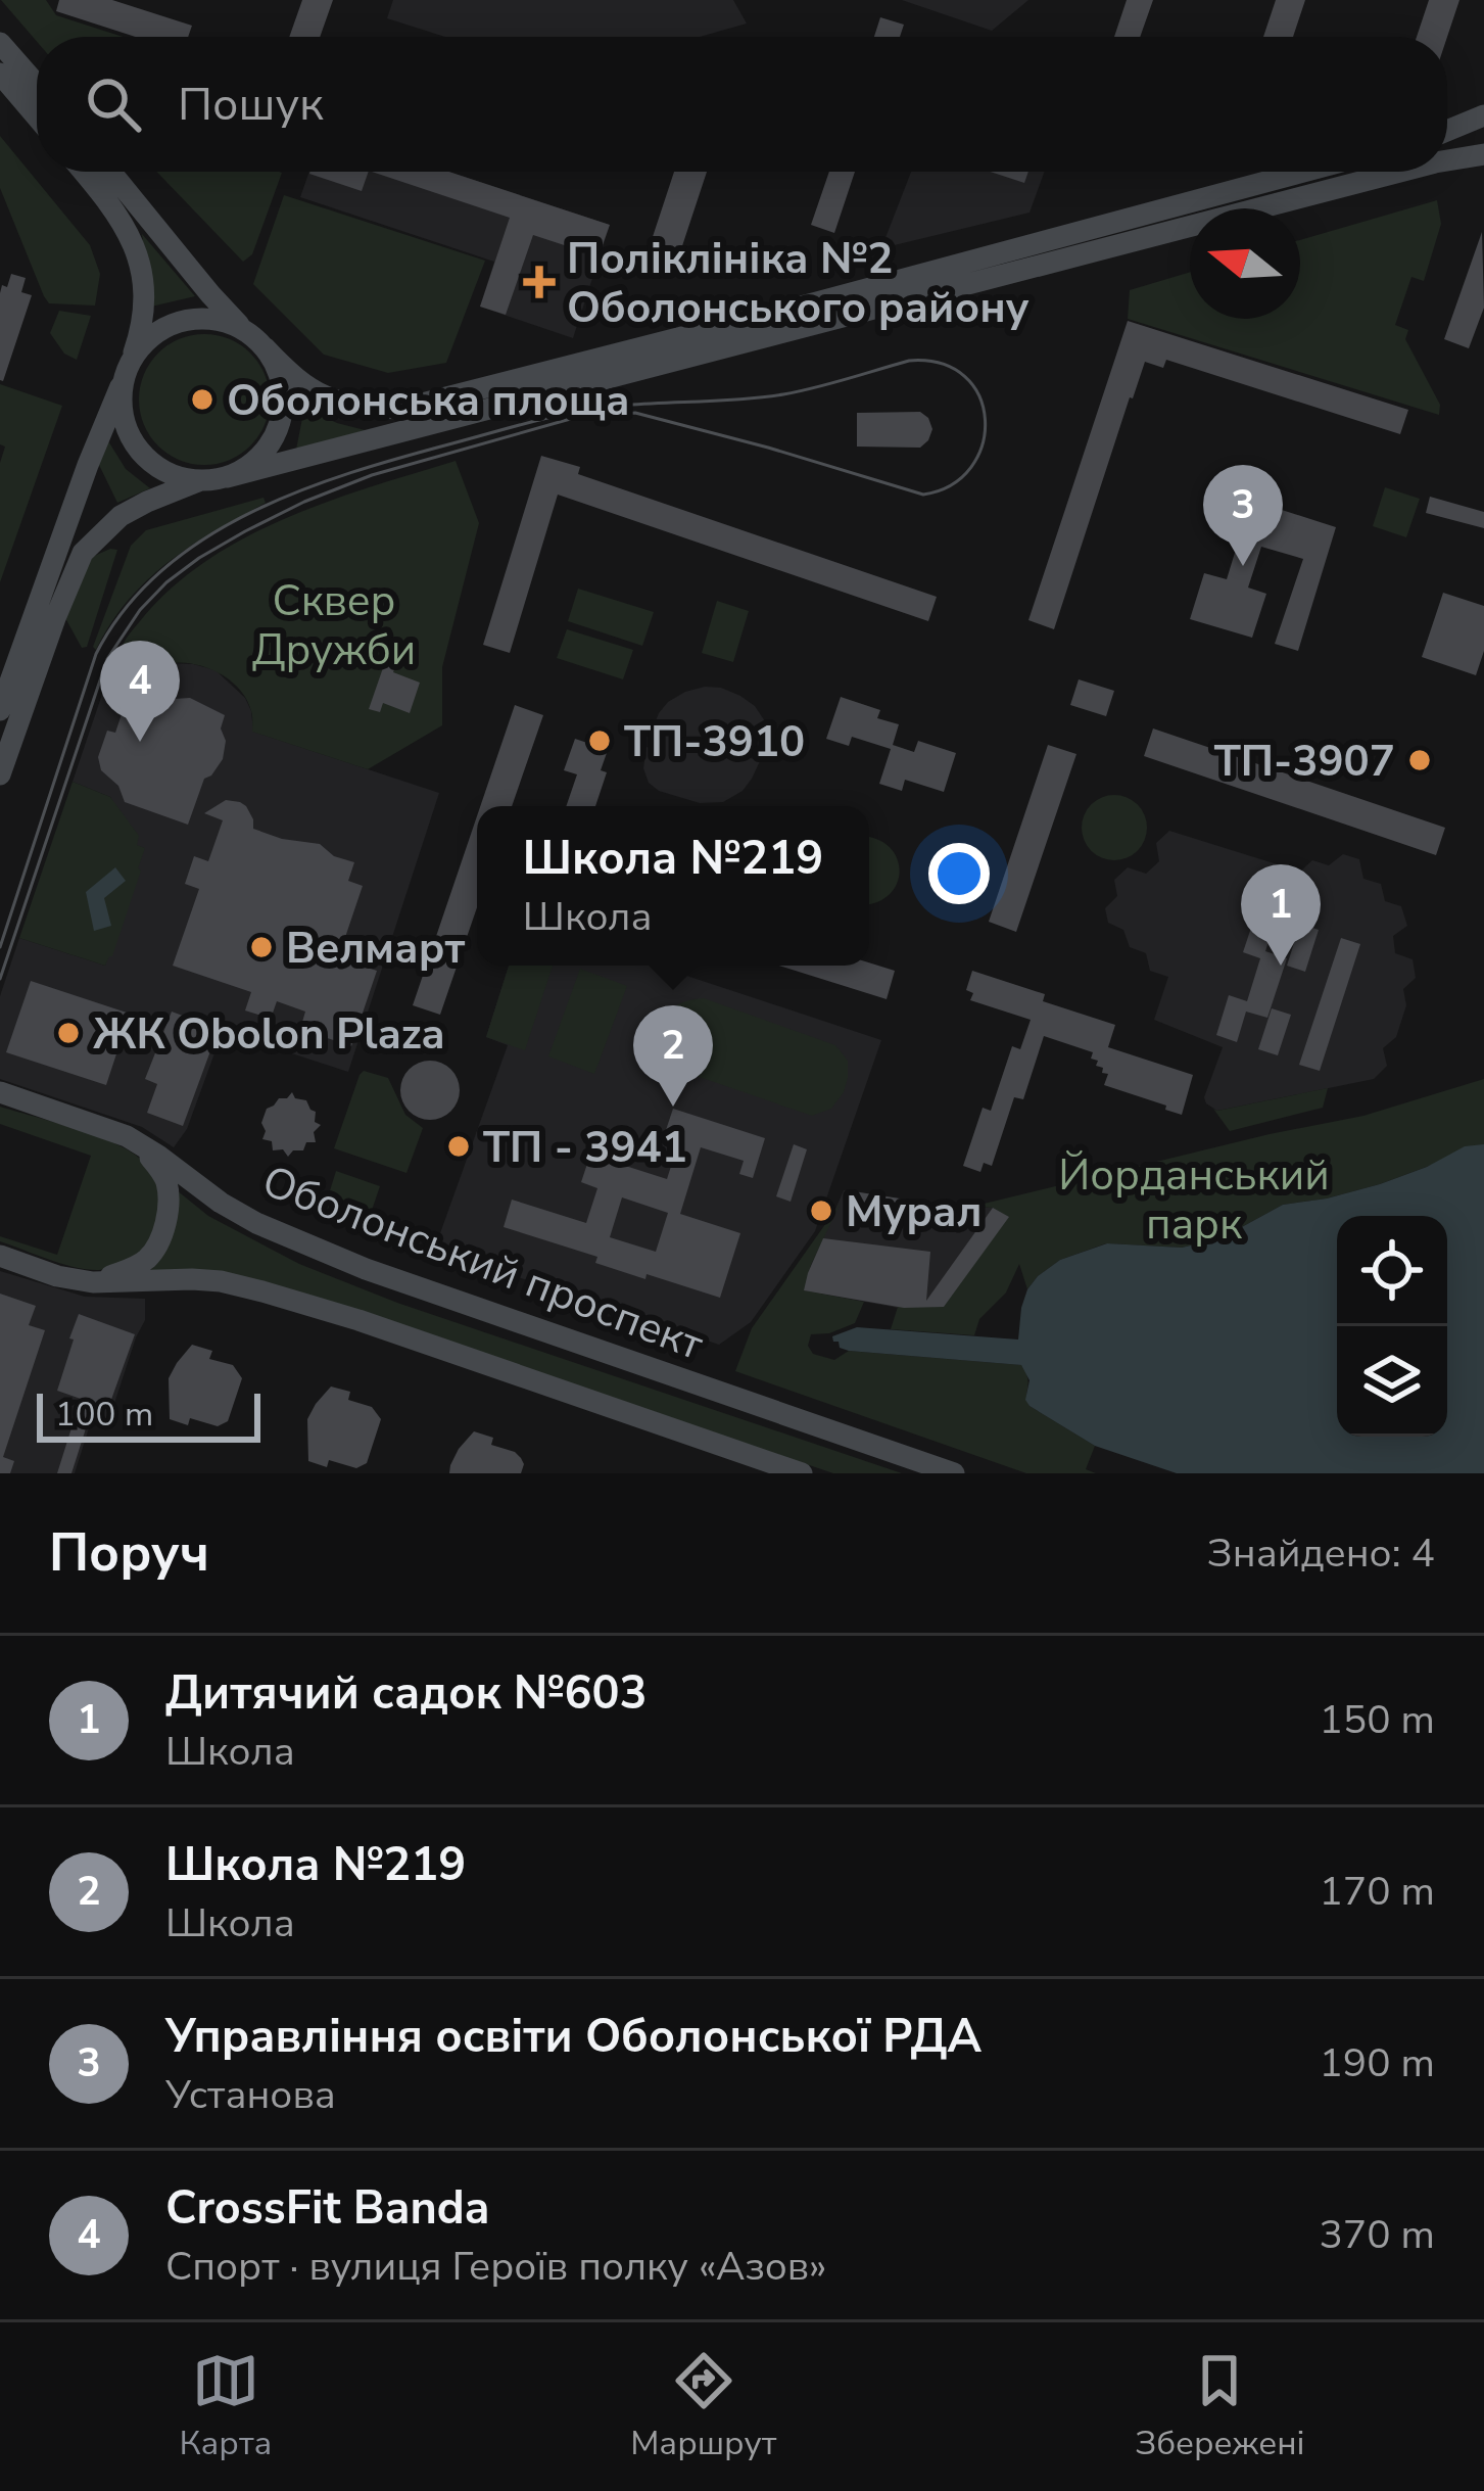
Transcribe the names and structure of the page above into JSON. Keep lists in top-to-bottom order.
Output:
{
  "streets": {
    "main road": ["Оболонський проспект"]
  },
  "parks": ["Сквер Дружби", "Йорданський парк"],
  "places": {
    "health": ["Поліклініка №2 Оболонського району"],
    "other": [
      "Оболонська площа",
      "ТП-3910",
      "ТП-3907",
      "Велмарт",
      "ЖК Obolon Plaza",
      "ТП - 3941",
      "Мурал"
    ]
  },
  "scale_bar": "100 m",
  "north": "left",
  "page": {
    "search": "Пошук",
    "pins": [
      "3",
      "4",
      "1",
      "2"
    ],
    "popup": ["Школа №219", "Школа"],
    "scale": "100 m",
    "heading": ["Поруч", "Знайдено: 4"],
    "list": [
      {
        "mark": "1",
        "name": "Дитячий садок №603",
        "note": "Школа",
        "value": "150 m"
      },
      {
        "mark": "2",
        "name": "Школа №219",
        "note": "Школа",
        "value": "170 m"
      },
      {
        "mark": "3",
        "name": "Управління освіти Оболонської РДА",
        "note": "Установа",
        "value": "190 m"
      },
      {
        "mark": "4",
        "name": "CrossFit Banda",
        "note": "Спорт · вулиця Героїв полку «Азов»",
        "value": "370 m"
      }
    ],
    "nav": ["Карта", "Маршрут", "Збережені"]
  }
}
